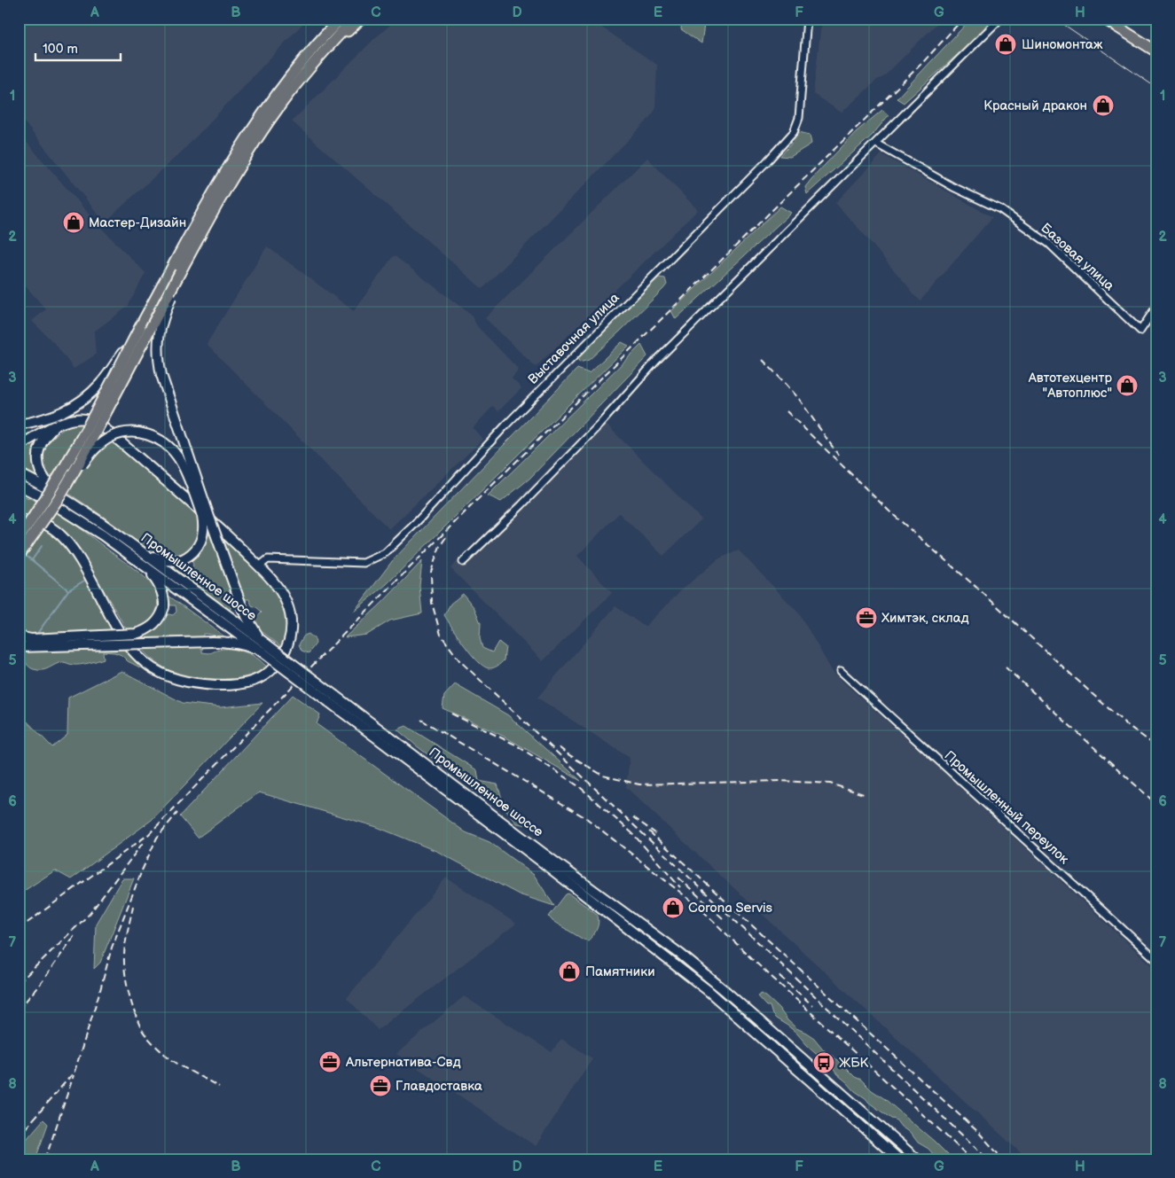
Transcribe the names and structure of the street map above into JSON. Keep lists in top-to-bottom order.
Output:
{
  "streets": {
    "main road": ["Промышленное шоссе"],
    "street": ["Базовая улица", "Выставочная улица", "Промышленный переулок"]
  },
  "places": {
    "shop": [
      "Шиномонтаж",
      "Красный дракон",
      "Мастер-Дизайн",
      "Автотехцентр \"Автоплюс\"",
      "Corona Servis",
      "Памятники"
    ],
    "office": ["Химтэк, склад", "Альтернатива-Свд", "Главдоставка"],
    "bus stop": ["ЖБК"]
  },
  "scale_bar": "100 m",
  "grid": {
    "columns": [
      "A",
      "B",
      "C",
      "D",
      "E",
      "F",
      "G",
      "H"
    ],
    "rows": [
      "1",
      "2",
      "3",
      "4",
      "5",
      "6",
      "7",
      "8"
    ]
  }
}
